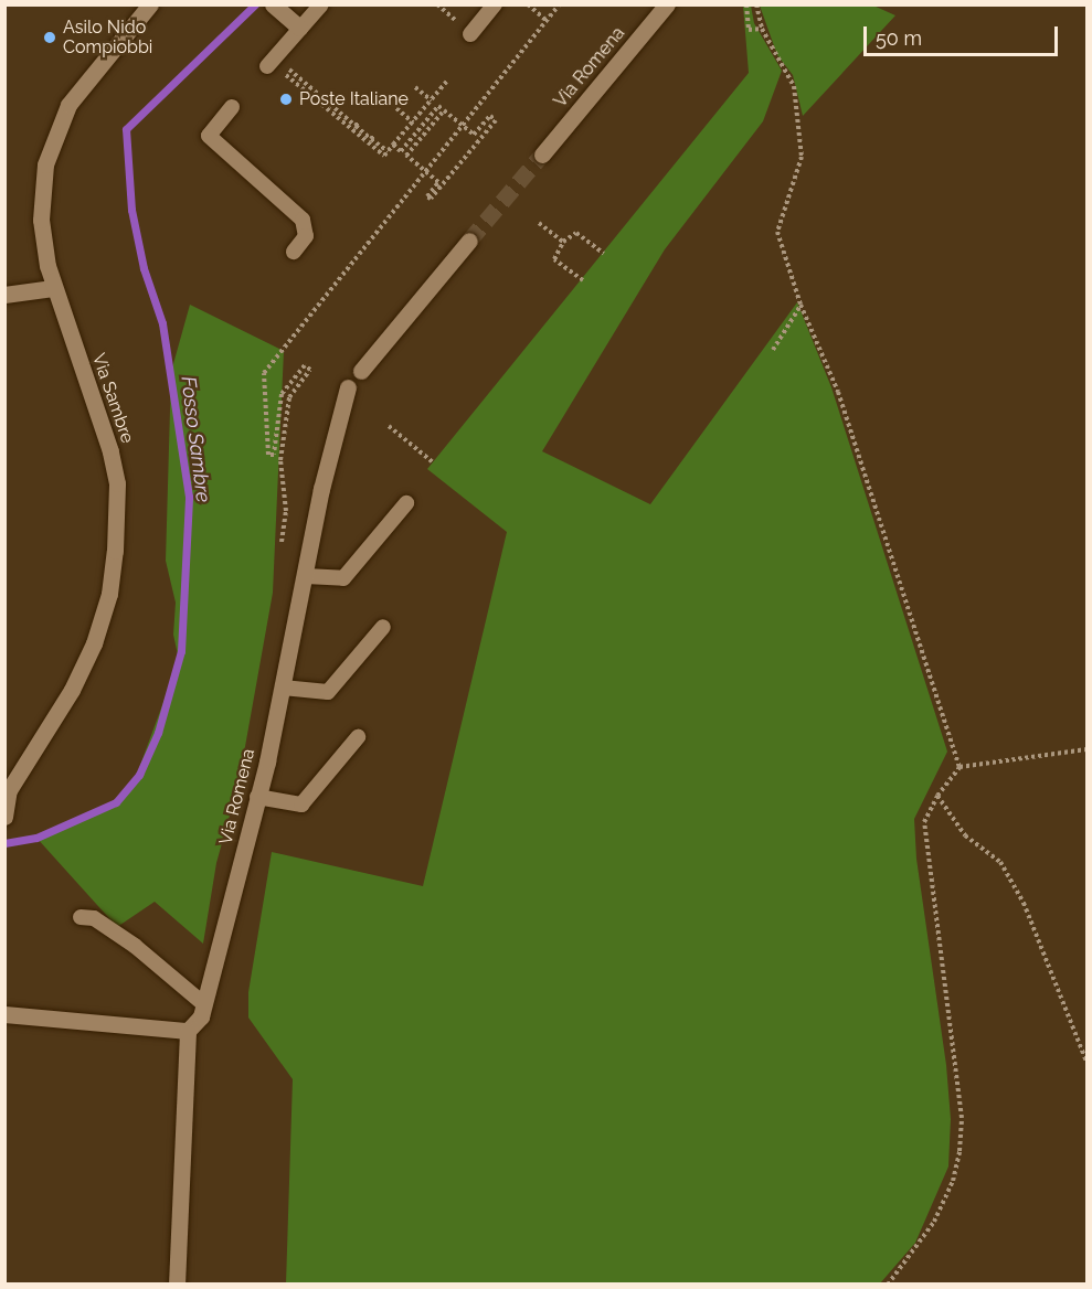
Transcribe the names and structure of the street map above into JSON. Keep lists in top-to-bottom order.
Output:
{
  "streets": {
    "street": ["Via Romena", "Via Sambre"]
  },
  "water": ["Fosso Sambre"],
  "places": ["Asilo Nido Compiobbi", "Poste Italiane"],
  "scale_bar": "50 m"
}
